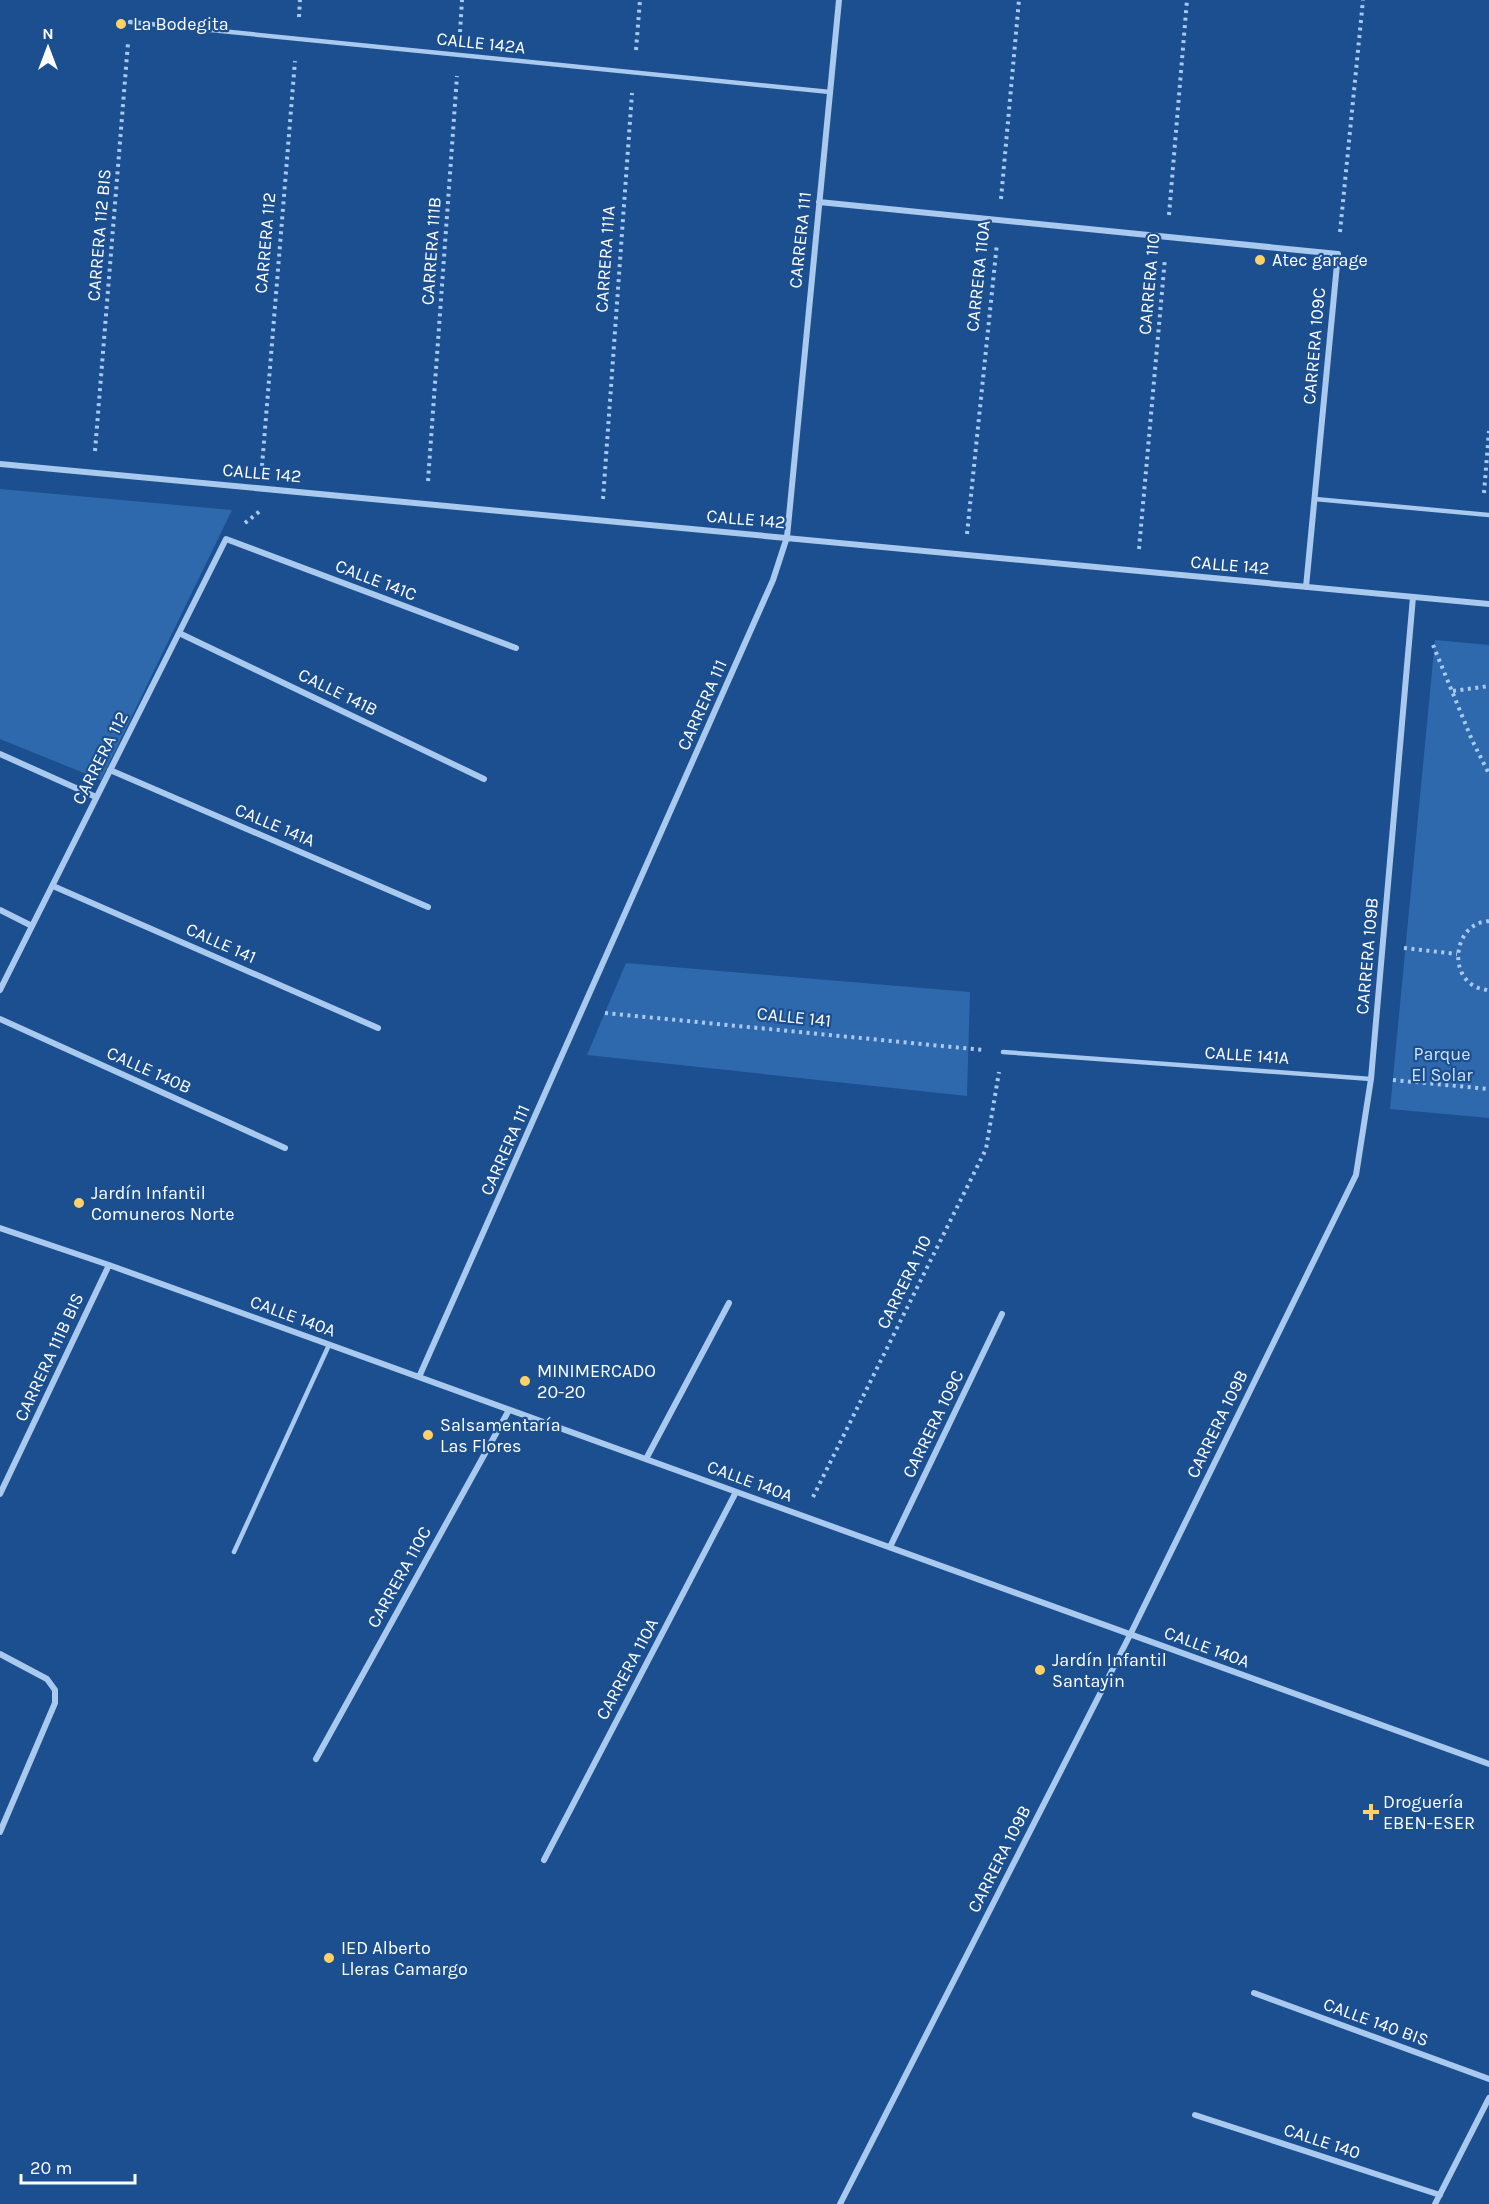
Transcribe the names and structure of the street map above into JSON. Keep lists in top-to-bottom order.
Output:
{
  "streets": {
    "street": [
      "CARRERA 111",
      "CARRERA 112",
      "CARRERA 110A",
      "CARRERA 109C",
      "CALLE 142",
      "CALLE 141C",
      "CALLE 141B",
      "CALLE 141A",
      "CALLE 141",
      "CARRERA 109B",
      "CALLE 140B",
      "CALLE 140A",
      "CARRERA 111B BIS",
      "CARRERA 110C",
      "CALLE 140 BIS",
      "CALLE 140"
    ],
    "lane": ["CALLE 142A"],
    "path": [
      "CARRERA 112 BIS",
      "CARRERA 111B",
      "CARRERA 111A",
      "CARRERA 110"
    ]
  },
  "crossings": [
    ["CALLE 142A", "CARRERA 112 BIS"],
    ["CALLE 142A", "CARRERA 111"],
    ["CALLE 142A", "CARRERA 112"],
    ["CALLE 142A", "CARRERA 111B"],
    ["CALLE 142A", "CARRERA 111A"],
    ["CARRERA 112 BIS", "CALLE 142"],
    ["CARRERA 111", "CALLE 142"],
    ["CARRERA 111", "CALLE 141"],
    ["CARRERA 111", "CALLE 140A"],
    ["CARRERA 112", "CALLE 142"],
    ["CARRERA 112", "CALLE 141C"],
    ["CARRERA 112", "CALLE 141B"],
    ["CARRERA 112", "CALLE 141A"],
    ["CARRERA 112", "CALLE 141"],
    ["CARRERA 111B", "CALLE 142"],
    ["CARRERA 111A", "CALLE 142"],
    ["CARRERA 110A", "CALLE 142"],
    ["CARRERA 110A", "CALLE 140A"],
    ["CARRERA 110", "CALLE 142"],
    ["CARRERA 110", "CALLE 141A"],
    ["CARRERA 110", "CALLE 141"],
    ["CARRERA 110", "CALLE 140A"],
    ["CARRERA 109C", "CALLE 142"],
    ["CARRERA 109C", "CALLE 140A"],
    ["CALLE 142", "CARRERA 109B"],
    ["CALLE 141A", "CALLE 141"],
    ["CALLE 141A", "CARRERA 109B"],
    ["CARRERA 109B", "CALLE 140A"],
    ["CALLE 140A", "CARRERA 111B BIS"],
    ["CALLE 140A", "CARRERA 110C"]
  ],
  "parks": ["Parque El Solar"],
  "places": {
    "other": [
      "La Bodegita",
      "Atec garage",
      "Jardín Infantil Comuneros Norte",
      "MINIMERCADO 20-20",
      "Salsamentaría Las Flores",
      "Jardín Infantil Santayin",
      "IED Alberto Lleras Camargo"
    ],
    "health": ["Droguería EBEN-ESER"]
  },
  "scale_bar": "20 m",
  "north": "top"
}
